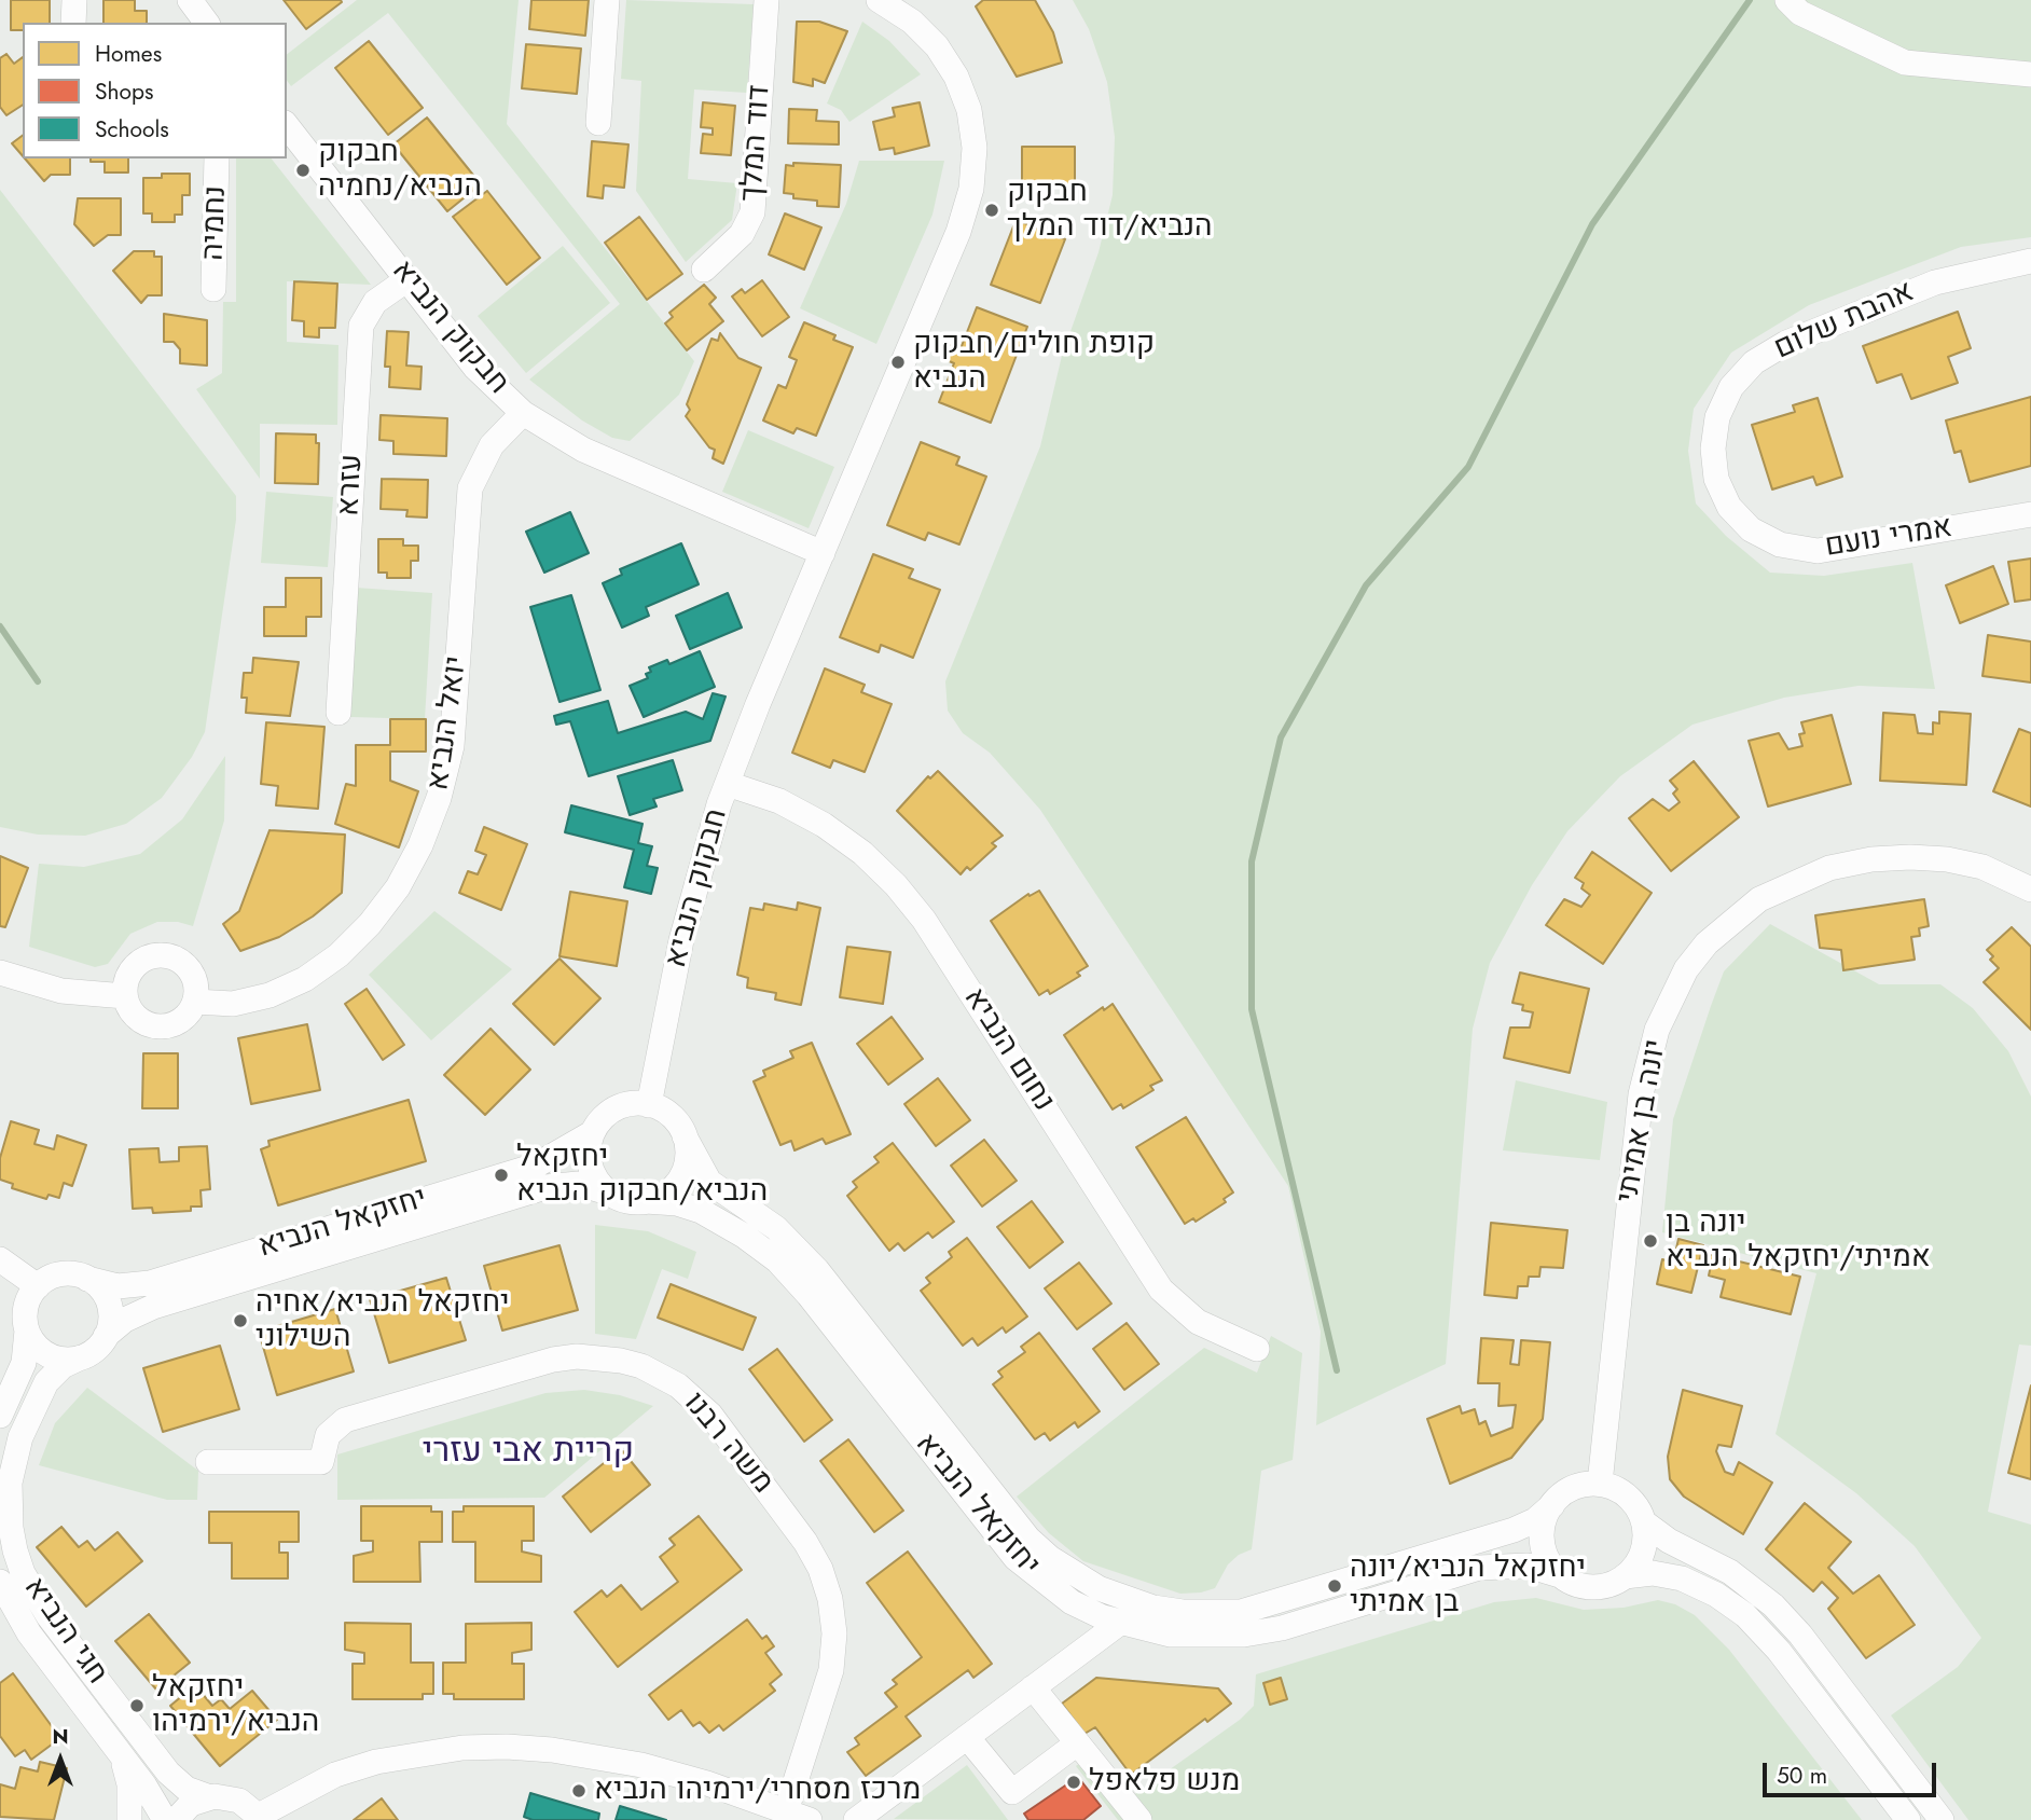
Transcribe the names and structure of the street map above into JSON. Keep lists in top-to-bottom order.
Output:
{
  "streets": {
    "street": [
      "דוד המלך",
      "נחמיה",
      "אהבת שלום",
      "חבקוק הנביא",
      "עזרא",
      "אמרי נועם",
      "יואל הנביא",
      "נחום הנביא",
      "יונה בן אמיתי",
      "יחזקאל הנביא",
      "משה רבנו",
      "חגי הנביא"
    ]
  },
  "crossings": [
    ["אהבת שלום", "אמרי נועם"],
    ["חבקוק הנביא", "עזרא"],
    ["חבקוק הנביא", "יואל הנביא"],
    ["חבקוק הנביא", "נחום הנביא"],
    ["חבקוק הנביא", "יחזקאל הנביא"],
    ["יונה בן אמיתי", "יחזקאל הנביא"],
    ["יחזקאל הנביא", "חגי הנביא"]
  ],
  "districts": ["קריית אבי עזרי"],
  "places": [
    "חבקוק הנביא/נחמיה",
    "חבקוק הנביא/דוד המלך",
    "קופת חולים/חבקוק הנביא",
    "יחזקאל הנביא/חבקוק הנביא",
    "יונה בן אמיתי/יחזקאל הנביא",
    "יחזקאל הנביא/אחיה השילוני",
    "יחזקאל הנביא/יונה בן אמיתי",
    "יחזקאל הנביא/ירמיהו",
    "מנש פלאפל",
    "מרכז מסחרי/ירמיהו הנביא"
  ],
  "legend": ["Homes", "Shops", "Schools"],
  "scale_bar": "50 m",
  "north": "top"
}
